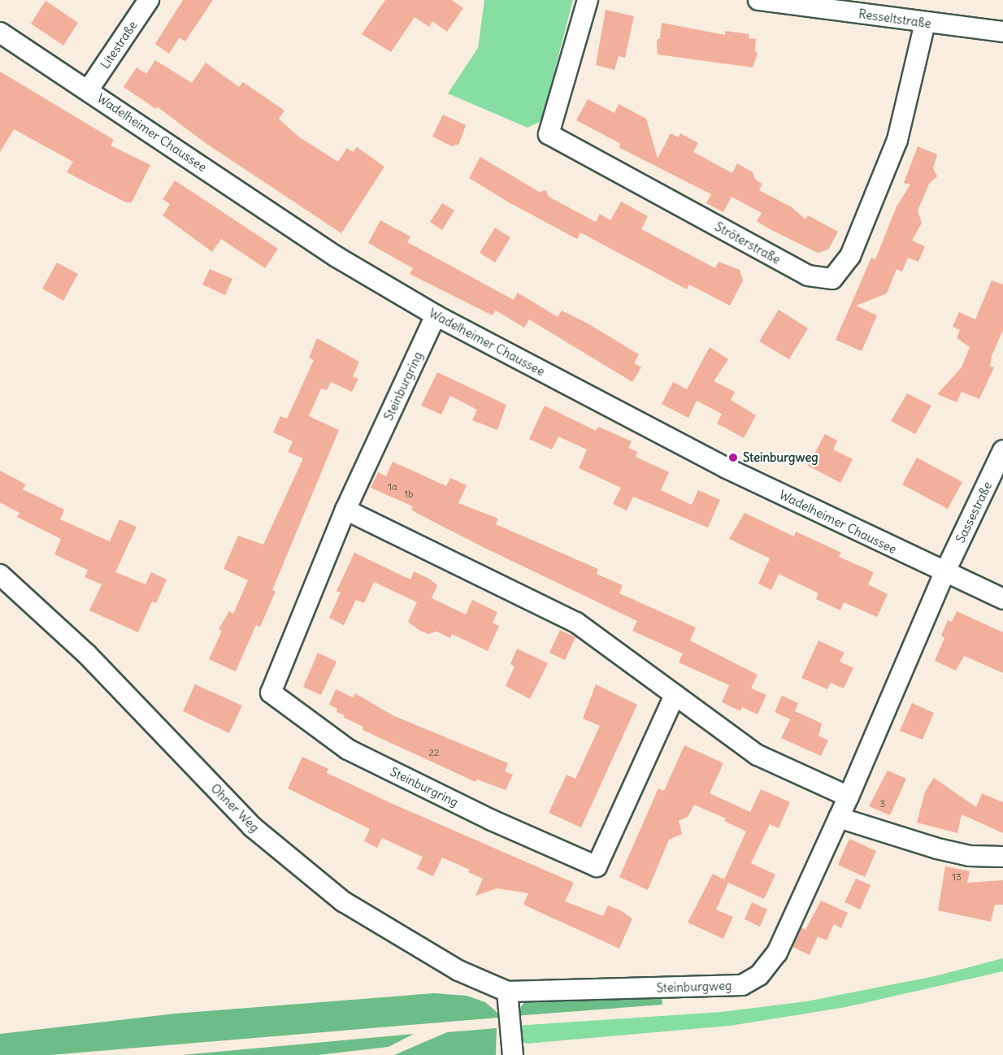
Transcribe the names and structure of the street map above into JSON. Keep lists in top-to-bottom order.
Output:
{
  "streets": {
    "street": [
      "Resseltstraße",
      "Litestraße",
      "Wadelheimer Chaussee",
      "Ströterstraße",
      "Steinburgring",
      "Sassestraße",
      "Ohner Weg",
      "Steinburgweg"
    ]
  },
  "crossings": [
    ["Resseltstraße", "Ströterstraße"],
    ["Litestraße", "Wadelheimer Chaussee"],
    ["Wadelheimer Chaussee", "Steinburgring"],
    ["Wadelheimer Chaussee", "Sassestraße"],
    ["Wadelheimer Chaussee", "Steinburgweg"],
    ["Sassestraße", "Steinburgweg"],
    ["Ohner Weg", "Steinburgweg"]
  ],
  "places": ["Steinburgweg"],
  "house_numbers": [
    "1a",
    "1b",
    "22",
    "3",
    "13"
  ]
}
